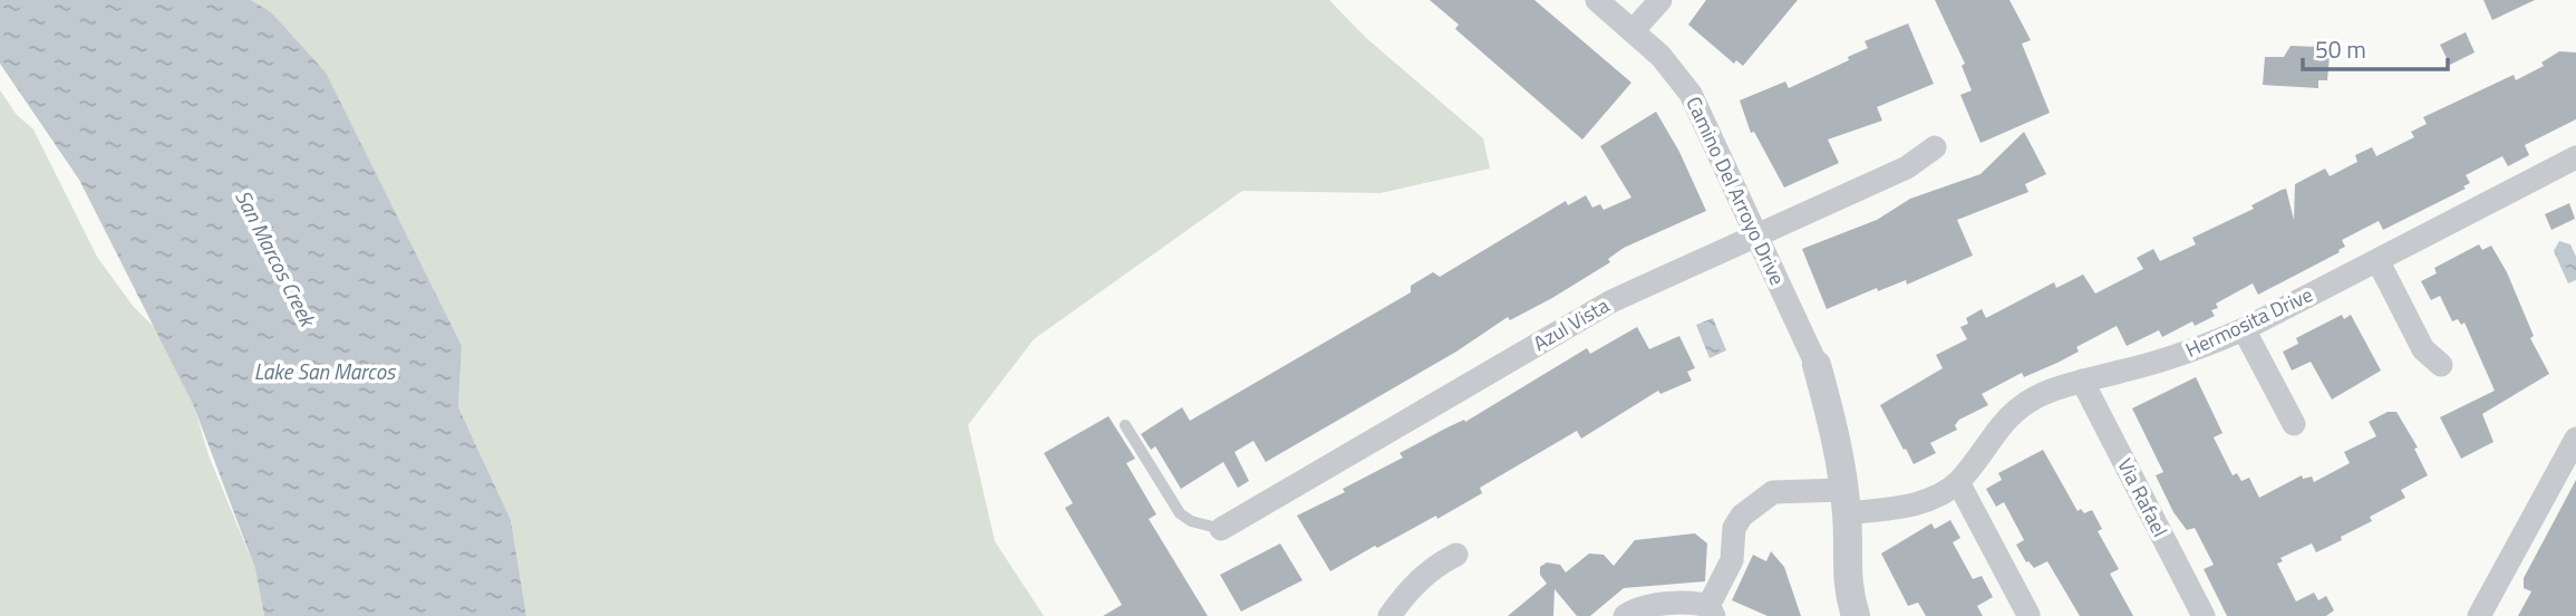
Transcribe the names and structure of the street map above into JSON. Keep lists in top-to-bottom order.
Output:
{
  "streets": {
    "street": [
      "Camino Del Arroyo Drive",
      "Hermosita Drive",
      "Azul Vista",
      "Via Rafael"
    ]
  },
  "crossings": [
    ["Camino Del Arroyo Drive", "Azul Vista"],
    ["Hermosita Drive", "Via Rafael"]
  ],
  "water": ["San Marcos Creek", "Lake San Marcos"],
  "scale_bar": "50 m"
}
